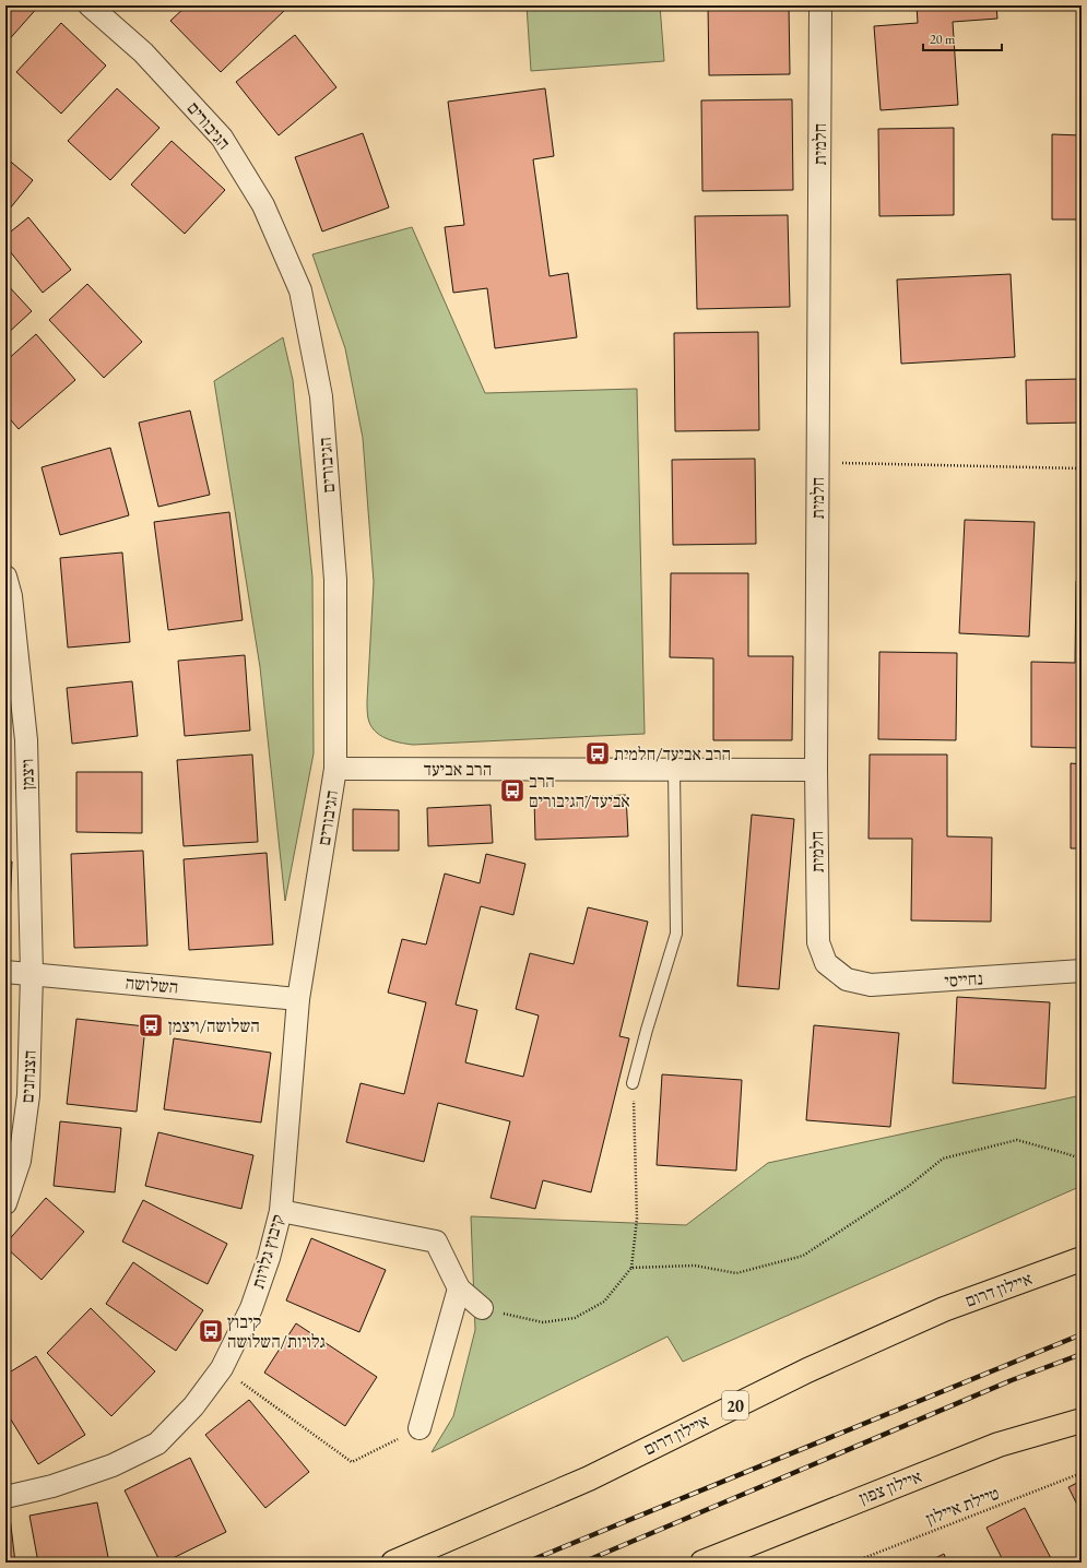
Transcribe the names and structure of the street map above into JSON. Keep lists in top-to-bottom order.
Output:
{
  "streets": {
    "highway": ["איילון דרום", "20", "איילון צפון"],
    "street": [
      "הגיבורים",
      "חלמית",
      "הרב אביעד",
      "ויצמן",
      "נחייסי",
      "השלושה",
      "הצנחנים",
      "קיבוץ גלויות"
    ],
    "path": ["טיילת איילון"]
  },
  "crossings": [
    ["הגיבורים", "הרב אביעד"],
    ["הגיבורים", "השלושה"],
    ["הגיבורים", "קיבוץ גלויות"],
    ["חלמית", "הרב אביעד"],
    ["חלמית", "נחייסי"],
    ["ויצמן", "השלושה"],
    ["ויצמן", "הצנחנים"],
    ["השלושה", "הצנחנים"],
    ["השלושה", "קיבוץ גלויות"]
  ],
  "places": {
    "bus stop": [
      "הרב אביעד/חלמית",
      "הרב אביעד/הגיבורים",
      "השלושה/ויצמן",
      "קיבוץ גלויות/השלושה"
    ]
  },
  "scale_bar": "20 m"
}
